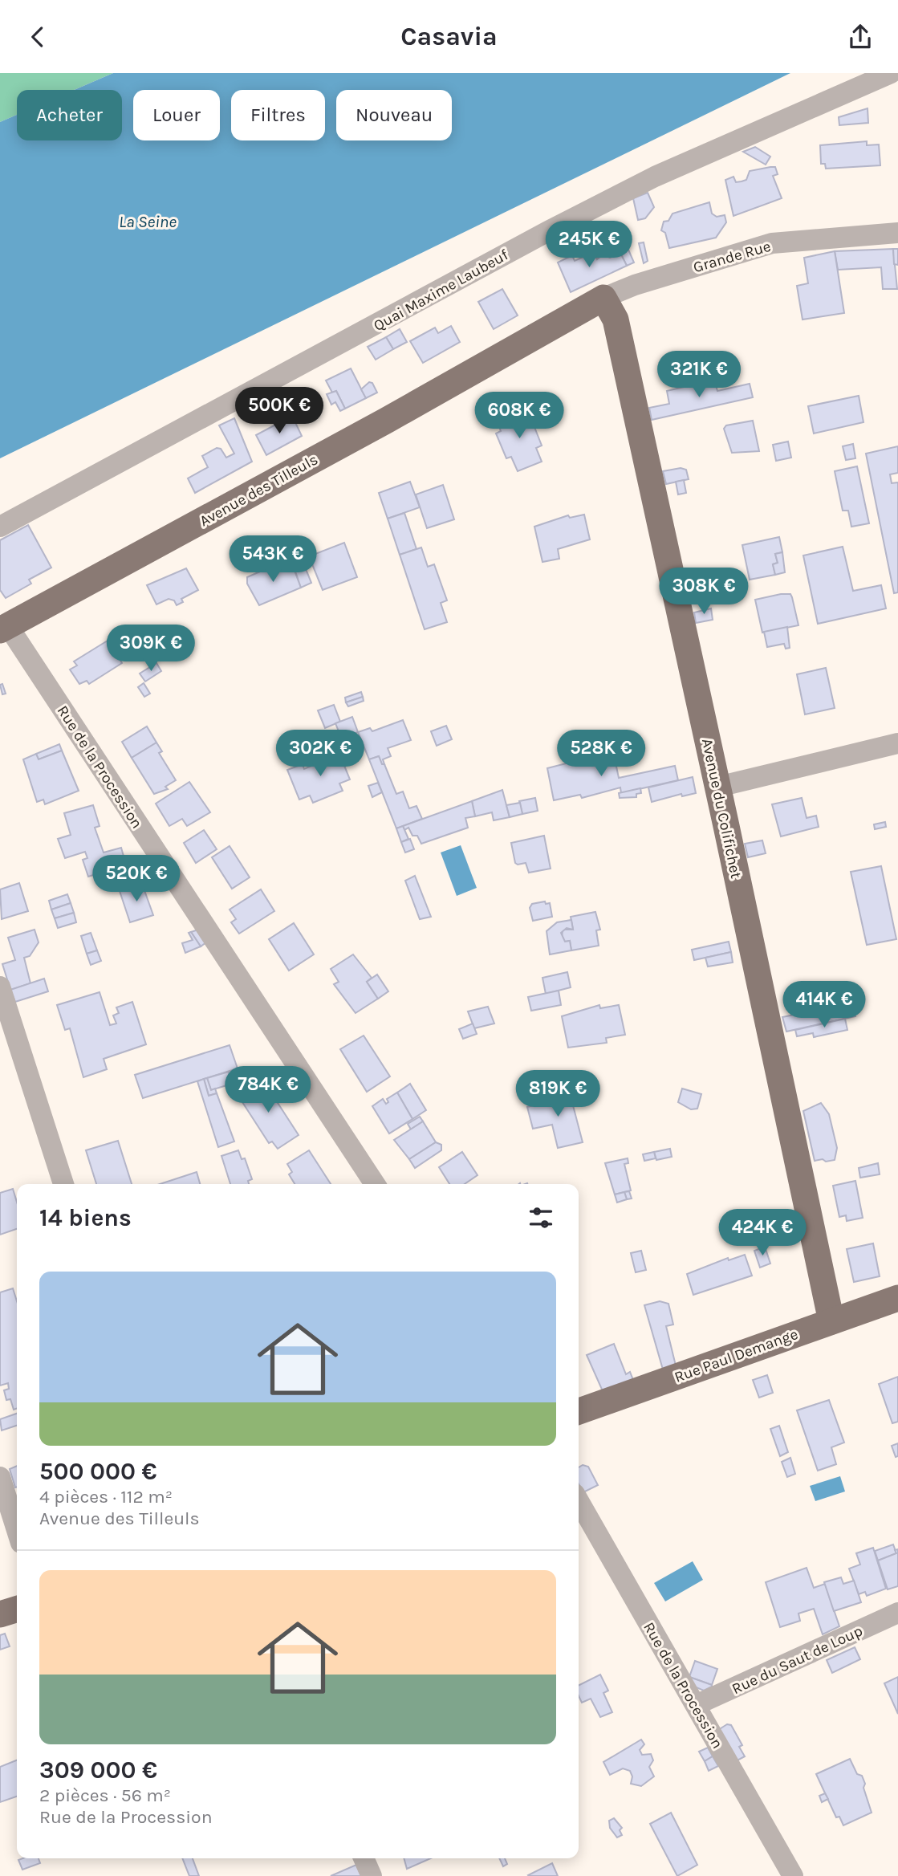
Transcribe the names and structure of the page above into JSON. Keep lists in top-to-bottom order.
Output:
{
  "streets": {
    "main road": ["Avenue des Tilleuls", "Avenue du Colifichet", "Rue Paul Demange"],
    "street": [
      "Grande Rue",
      "Quai Maxime Laubeuf",
      "Rue de la Procession",
      "Rue du Saut de Loup"
    ]
  },
  "crossings": [
    ["Grande Rue", "Avenue des Tilleuls"],
    ["Grande Rue", "Avenue du Colifichet"],
    ["Avenue des Tilleuls", "Rue de la Procession"],
    ["Avenue des Tilleuls", "Avenue du Colifichet"],
    ["Rue de la Procession", "Rue du Saut de Loup"],
    ["Avenue du Colifichet", "Rue Paul Demange"]
  ],
  "water": ["La Seine"],
  "page": {
    "header": "Casavia",
    "chip": [
      "Acheter",
      "Louer",
      "Filtres",
      "Nouveau"
    ],
    "price": [
      "245K €",
      "321K €",
      "500K €",
      "608K €",
      "543K €",
      "308K €",
      "309K €",
      "302K €",
      "528K €",
      "520K €",
      "414K €",
      "784K €",
      "819K €",
      "424K €"
    ],
    "heading": "14 biens",
    "list": [
      {
        "name": "500 000 €",
        "note": "4 pièces · 112 m² · Avenue des Tilleuls"
      },
      {
        "name": "309 000 €",
        "note": "2 pièces · 56 m² · Rue de la Procession"
      }
    ]
  }
}
